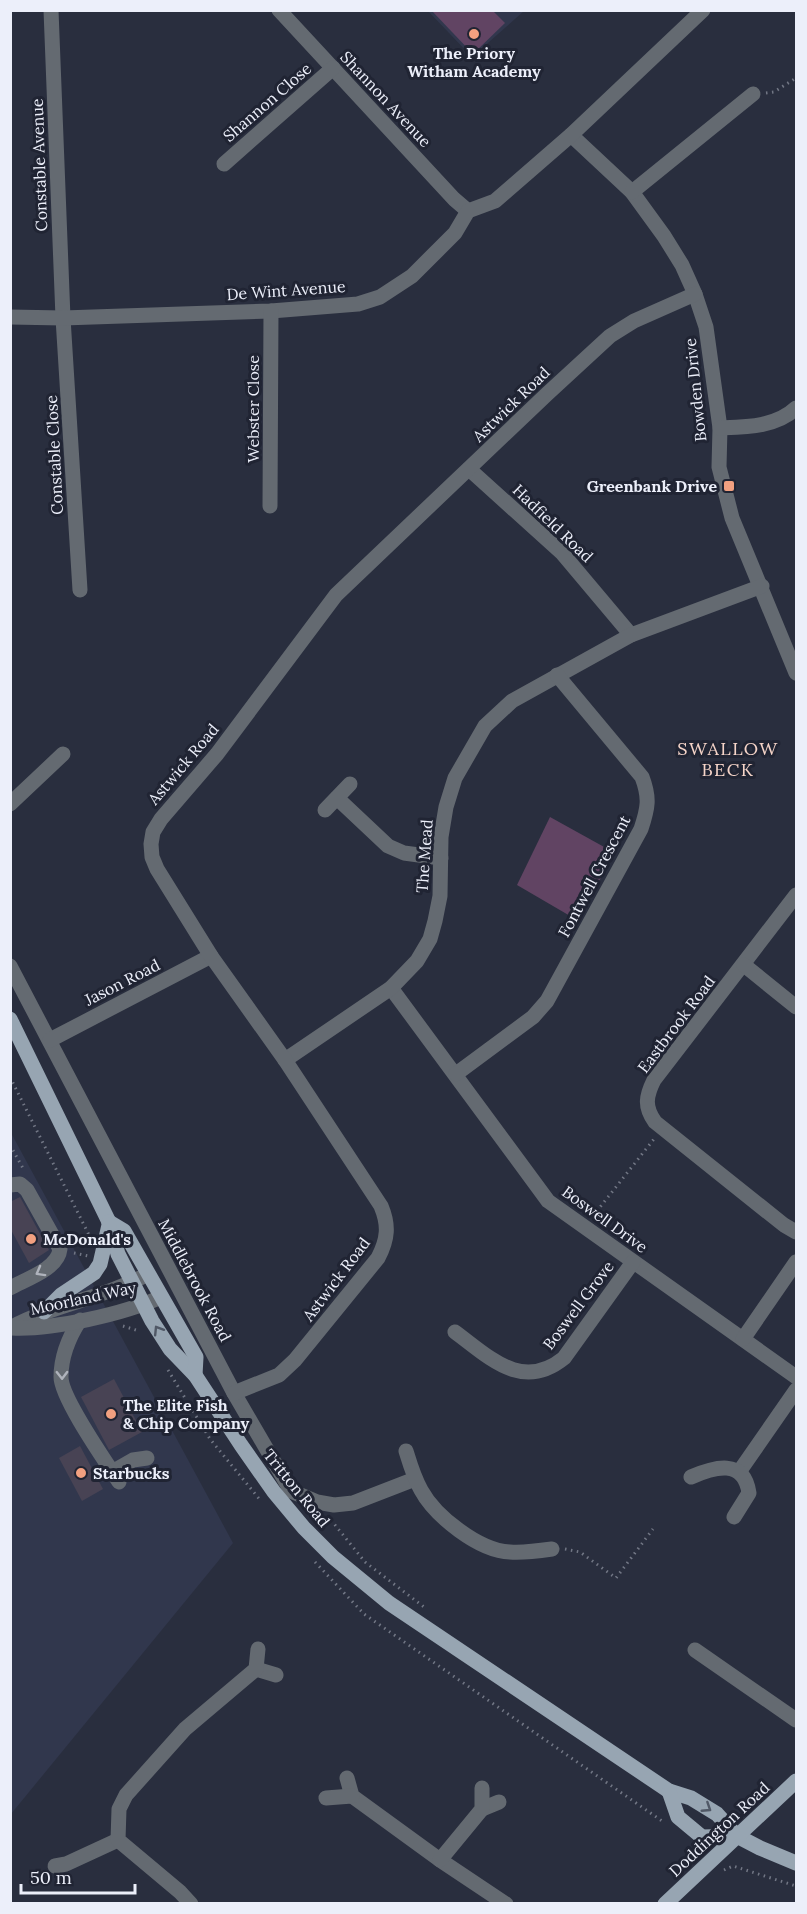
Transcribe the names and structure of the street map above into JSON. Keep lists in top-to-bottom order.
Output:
{
  "streets": {
    "main road": ["Tritton Road", "Doddington Road"],
    "street": [
      "Shannon Avenue",
      "Shannon Close",
      "Constable Avenue",
      "De Wint Avenue",
      "Bowden Drive",
      "Astwick Road",
      "Webster Close",
      "Constable Close",
      "Hadfield Road",
      "The Mead",
      "Fontwell Crescent",
      "Jason Road",
      "Eastbrook Road",
      "Boswell Drive",
      "Middlebrook Road",
      "Moorland Way",
      "Boswell Grove"
    ]
  },
  "crossings": [
    ["Shannon Avenue", "Shannon Close"],
    ["Shannon Avenue", "De Wint Avenue"],
    ["Constable Avenue", "De Wint Avenue"],
    ["Constable Avenue", "Constable Close"],
    ["De Wint Avenue", "Webster Close"],
    ["De Wint Avenue", "Constable Close"],
    ["Bowden Drive", "Astwick Road"],
    ["Bowden Drive", "The Mead"],
    ["Astwick Road", "Hadfield Road"],
    ["Astwick Road", "The Mead"],
    ["Astwick Road", "Jason Road"],
    ["Astwick Road", "Middlebrook Road"],
    ["Hadfield Road", "The Mead"],
    ["The Mead", "Fontwell Crescent"],
    ["The Mead", "Boswell Drive"],
    ["Fontwell Crescent", "Boswell Drive"],
    ["Jason Road", "Middlebrook Road"],
    ["Boswell Drive", "Boswell Grove"],
    ["Moorland Way", "Tritton Road"],
    ["Tritton Road", "Doddington Road"]
  ],
  "districts": ["SWALLOW BECK"],
  "places": {
    "other": [
      "The Priory Witham Academy",
      "McDonald's",
      "The Elite Fish & Chip Company",
      "Starbucks"
    ],
    "transit": ["Greenbank Drive"]
  },
  "scale_bar": "50 m"
}
